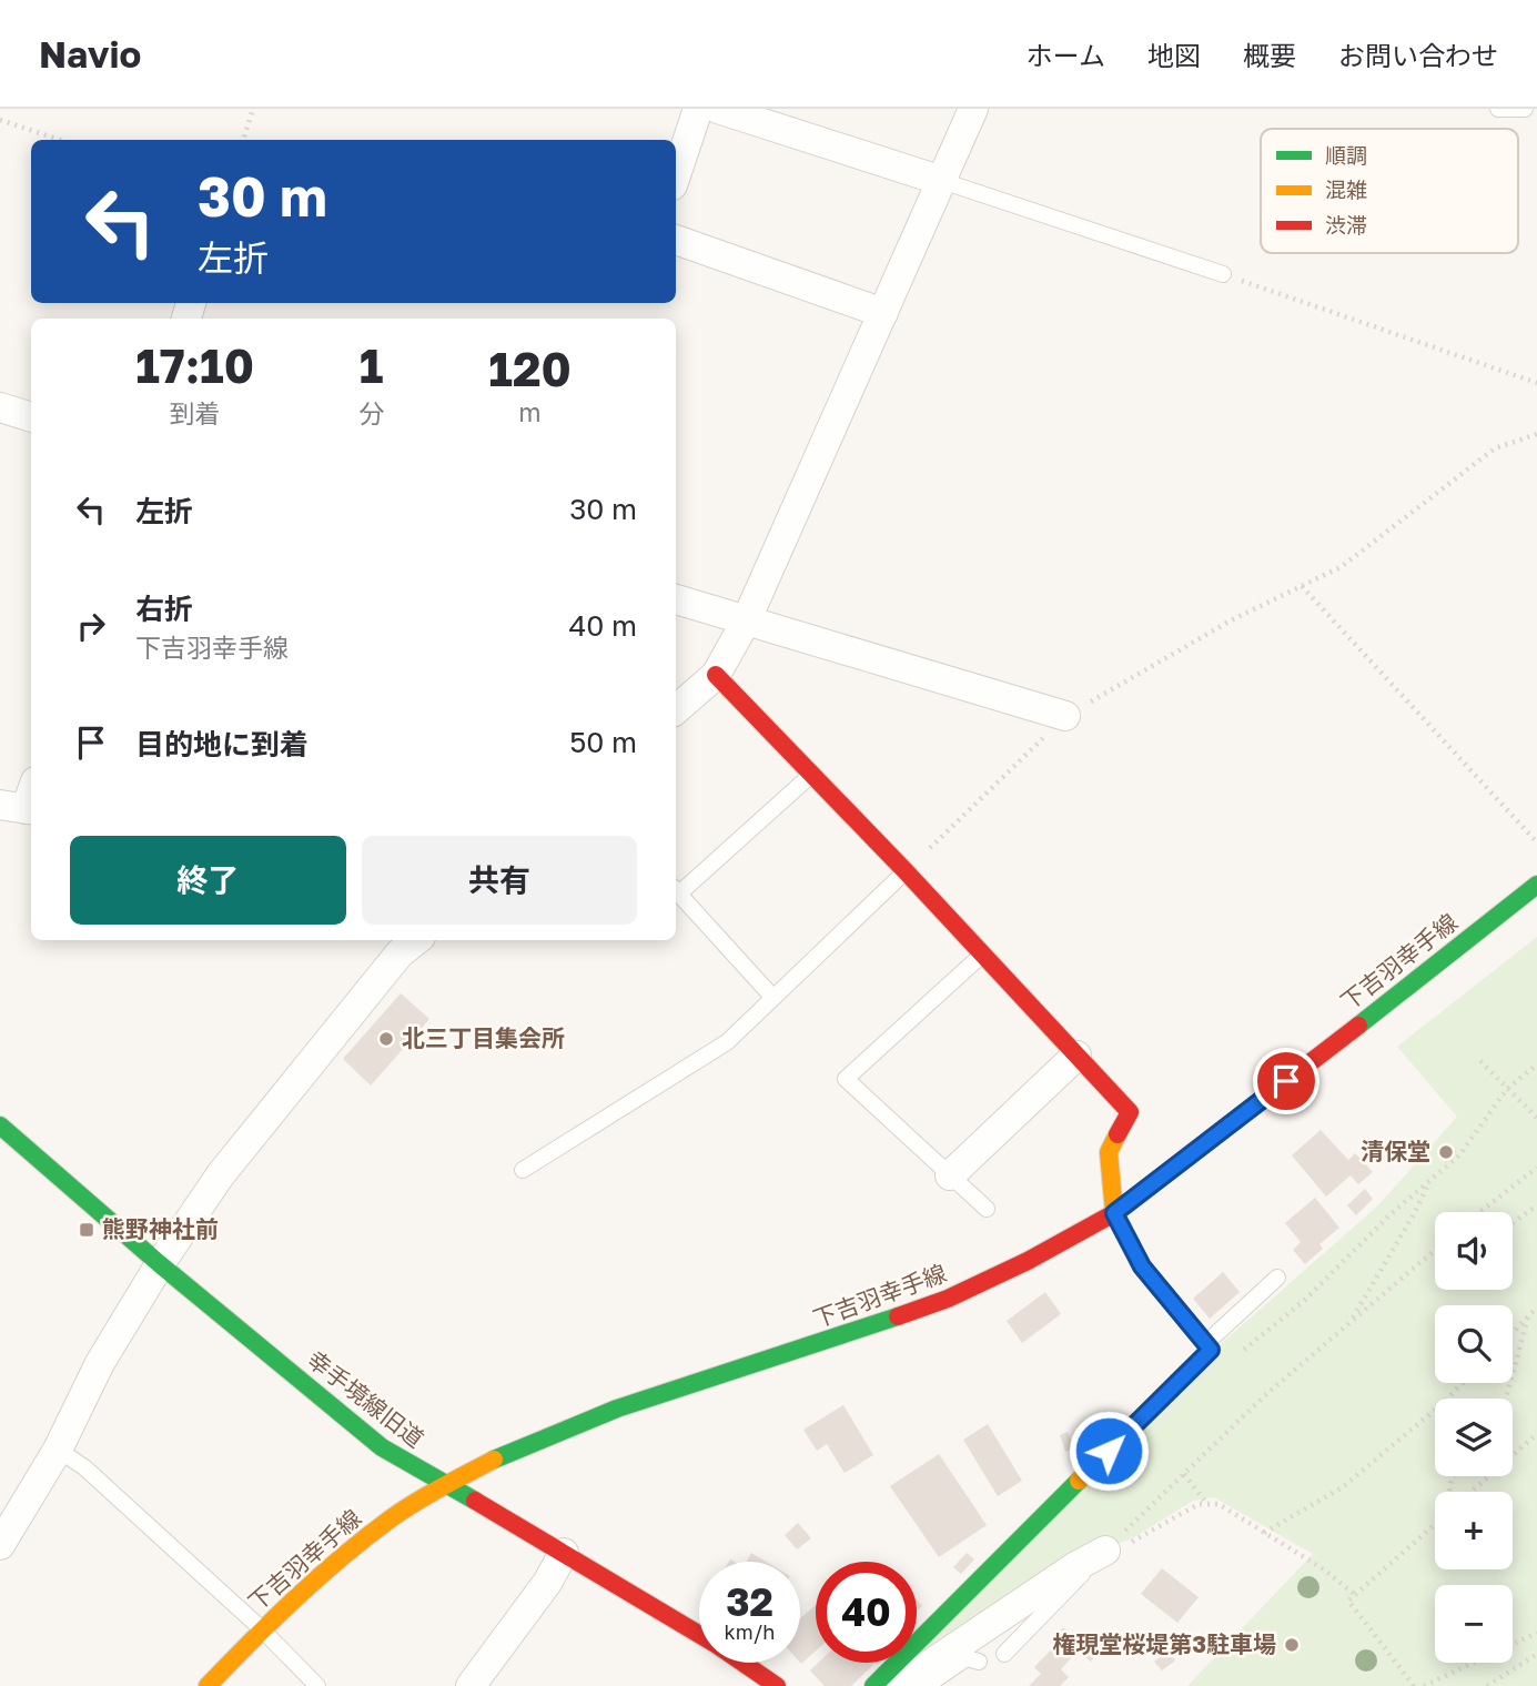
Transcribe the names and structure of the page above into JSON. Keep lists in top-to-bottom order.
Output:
{
  "streets": {
    "street": ["下吉羽幸手線", "幸手境線旧道"]
  },
  "crossings": [
    ["下吉羽幸手線", "幸手境線旧道"]
  ],
  "places": {
    "other": ["北三丁目集会所", "清保堂", "権現堂桜堤第3駐車場"],
    "transit": ["熊野神社前"]
  },
  "legend": ["順調", "混雑", "渋滞"],
  "page": {
    "header": "Navio",
    "nav": [
      "ホーム",
      "地図",
      "概要",
      "お問い合わせ"
    ],
    "turn": ["30 m", "左折"],
    "eta": [
      "17:10",
      "到着",
      "1",
      "分",
      "120",
      "m"
    ],
    "list": [
      {
        "name": "左折",
        "value": "30 m"
      },
      {
        "name": "右折",
        "note": "下吉羽幸手線",
        "value": "40 m"
      },
      {
        "name": "目的地に到着",
        "value": "50 m"
      }
    ],
    "buttons": ["終了", "共有"],
    "map_buttons": ["+", "−"],
    "speed": "32 km/h",
    "limit": "40"
  }
}
